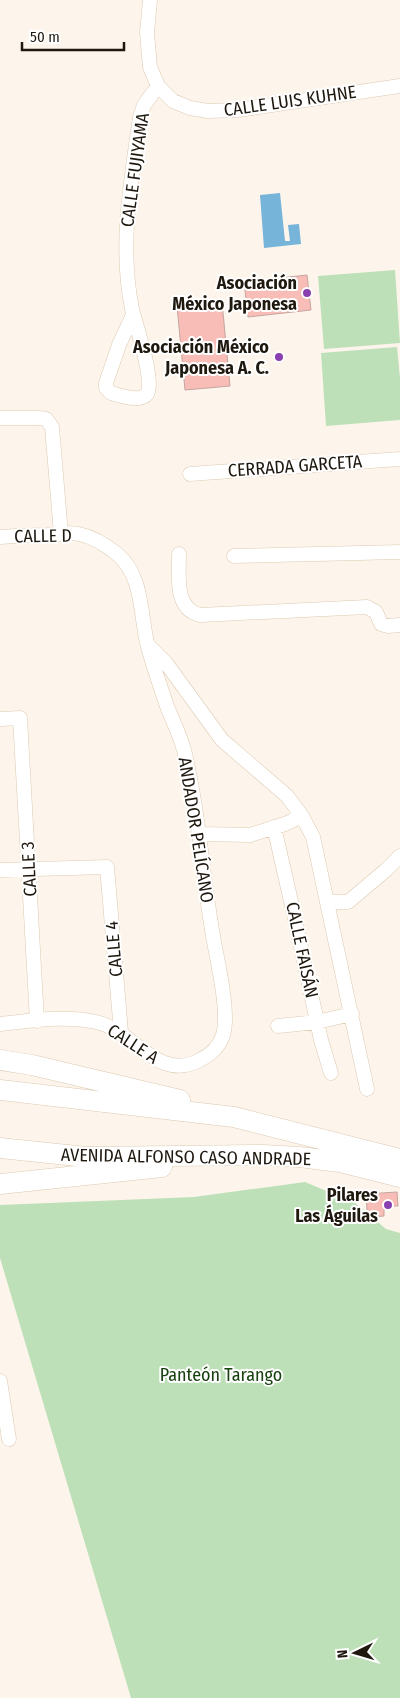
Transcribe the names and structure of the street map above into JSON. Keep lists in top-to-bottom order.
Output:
{
  "streets": {
    "main road": ["AVENIDA ALFONSO CASO ANDRADE"],
    "street": [
      "CALLE LUIS KUHNE",
      "CALLE FUJIYAMA",
      "CERRADA GARCETA",
      "CALLE D",
      "ANDADOR PELÍCANO",
      "CALLE 3",
      "CALLE 4",
      "CALLE FAISÁN",
      "CALLE A"
    ]
  },
  "crossings": [
    ["CALLE LUIS KUHNE", "CALLE FUJIYAMA"],
    ["CALLE D", "ANDADOR PELÍCANO"],
    ["ANDADOR PELÍCANO", "CALLE A"],
    ["CALLE 3", "CALLE 4"],
    ["CALLE 3", "CALLE A"],
    ["CALLE 4", "CALLE A"]
  ],
  "parks": ["Panteón Tarango"],
  "places": ["Asociación México Japonesa", "Asociación México Japonesa A. C.", "Pilares Las Águilas"],
  "scale_bar": "50 m",
  "north": "left"
}
